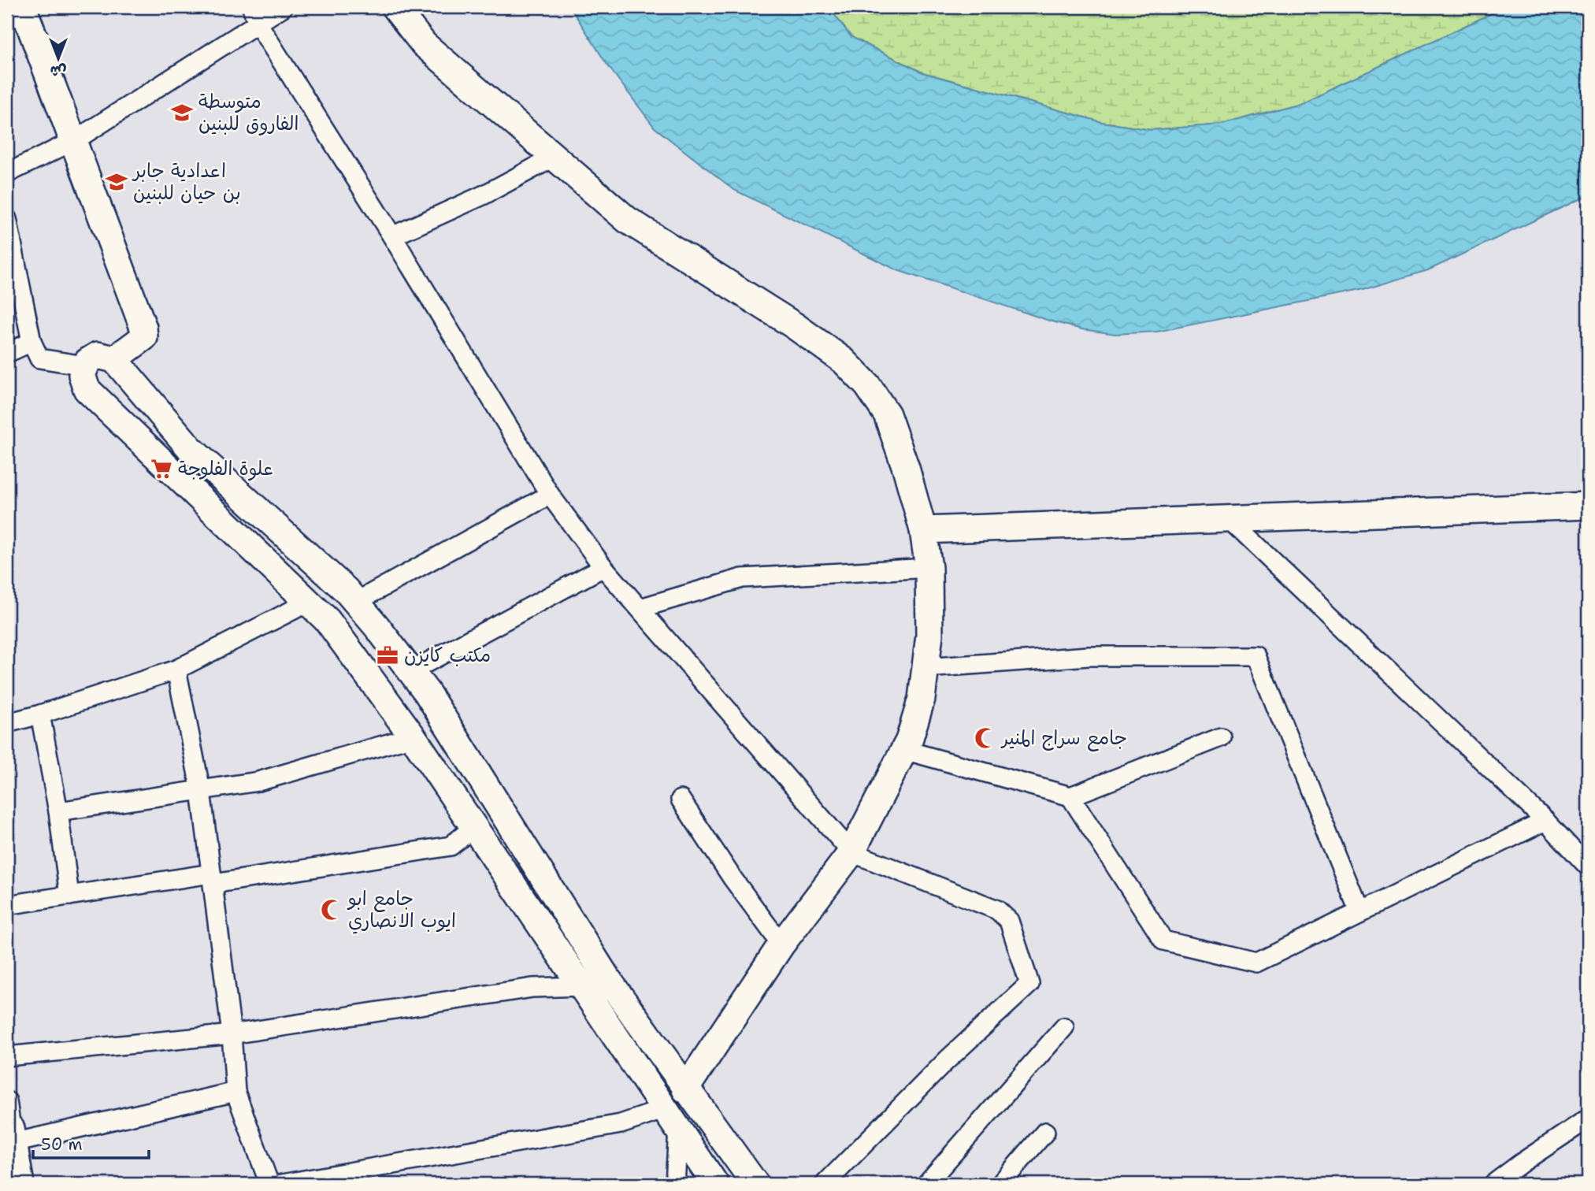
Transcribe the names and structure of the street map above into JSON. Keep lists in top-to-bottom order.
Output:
{
  "places": {
    "school or university": ["متوسطة الفاروق للبنين", "اعدادية جابر بن حيان للبنين"],
    "supermarket": ["علوة الفلوجة"],
    "office": ["مكتب كايزن"],
    "mosque": ["جامع سراج المنير", "جامع ابو ايوب الانصاري"]
  },
  "scale_bar": "50 m",
  "north": "bottom"
}
